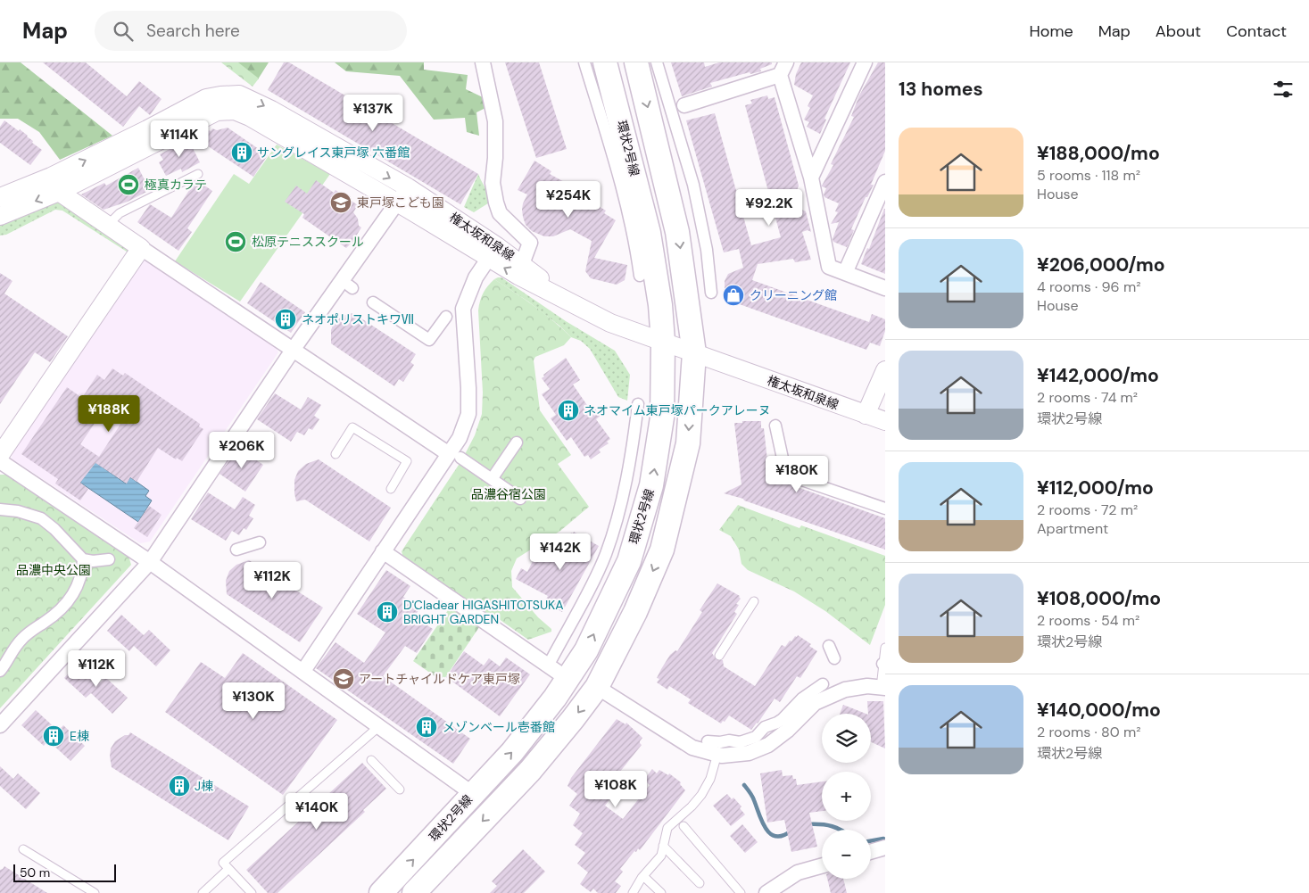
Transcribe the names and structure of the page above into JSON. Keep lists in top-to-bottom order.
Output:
{
  "streets": {
    "main road": ["環状2号線"],
    "street": ["権太坂和泉線"]
  },
  "crossings": [
    ["環状2号線", "権太坂和泉線"]
  ],
  "parks": ["品濃谷宿公園", "品濃中央公園"],
  "places": {
    "building": [
      "サングレイス東戸塚 六番館",
      "ネオポリストキワⅦ",
      "ネオマイム東戸塚パークアレーヌ",
      "D'Cladear HIGASHITOTSUKA BRIGHT GARDEN",
      "メゾンベール壱番館",
      "E棟",
      "J棟"
    ],
    "sports": ["極真カラテ", "松原テニススクール"],
    "school or university": ["東戸塚こども園", "アートチャイルドケア東戸塚"],
    "shop": ["クリーニング館"]
  },
  "scale_bar": "50 m",
  "page": {
    "header": "Map",
    "search": "Search here",
    "nav": [
      "Home",
      "Map",
      "About",
      "Contact"
    ],
    "heading": "13 homes",
    "price": [
      "¥137K",
      "¥114K",
      "¥254K",
      "¥92.2K",
      "¥188K",
      "¥206K",
      "¥180K",
      "¥142K",
      "¥112K",
      "¥112K",
      "¥130K",
      "¥108K",
      "¥140K"
    ],
    "list": [
      {
        "name": "¥188,000/mo",
        "note": "5 rooms · 118 m² · House"
      },
      {
        "name": "¥206,000/mo",
        "note": "4 rooms · 96 m² · House"
      },
      {
        "name": "¥142,000/mo",
        "note": "2 rooms · 74 m² · 環状2号線"
      },
      {
        "name": "¥112,000/mo",
        "note": "2 rooms · 72 m² · Apartment"
      },
      {
        "name": "¥108,000/mo",
        "note": "2 rooms · 54 m² · 環状2号線"
      },
      {
        "name": "¥140,000/mo",
        "note": "2 rooms · 80 m² · 環状2号線"
      }
    ],
    "map_buttons": ["+", "−"],
    "scale": "50 m"
  }
}
